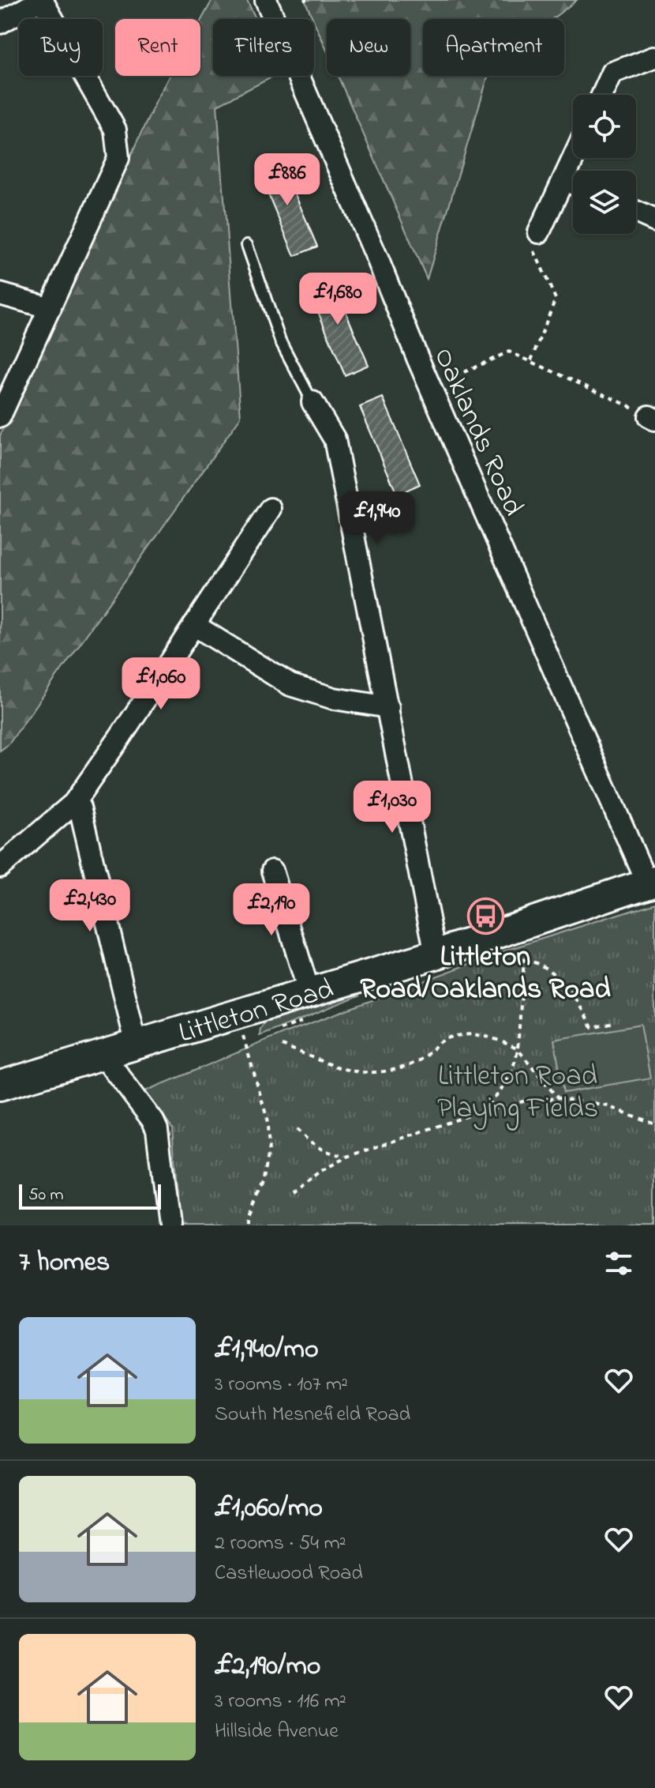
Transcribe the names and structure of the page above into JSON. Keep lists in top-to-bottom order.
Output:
{
  "streets": {
    "street": ["Oaklands Road", "Littleton Road"]
  },
  "crossings": [
    ["Oaklands Road", "Littleton Road"]
  ],
  "parks": ["Littleton Road Playing Fields"],
  "places": {
    "bus stop": ["Littleton Road/Oaklands Road"]
  },
  "scale_bar": "50 m",
  "page": {
    "chip": [
      "Buy",
      "Rent",
      "Filters",
      "New",
      "Apartment"
    ],
    "price": [
      "£886",
      "£1,680",
      "£1,940",
      "£1,060",
      "£1,030",
      "£2,430",
      "£2,190"
    ],
    "scale": "50 m",
    "heading": "7 homes",
    "list": [
      {
        "name": "£1,940/mo",
        "note": "3 rooms · 107 m² · South Mesnefield Road"
      },
      {
        "name": "£1,060/mo",
        "note": "2 rooms · 54 m² · Castlewood Road"
      },
      {
        "name": "£2,190/mo",
        "note": "3 rooms · 116 m² · Hillside Avenue"
      }
    ]
  }
}
